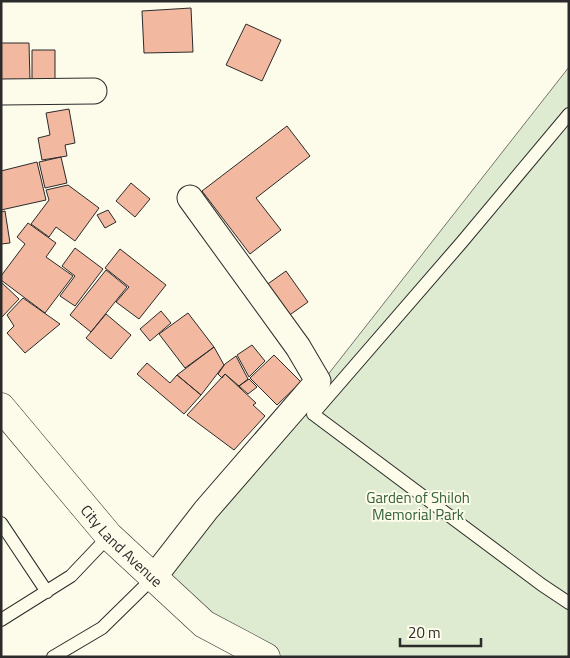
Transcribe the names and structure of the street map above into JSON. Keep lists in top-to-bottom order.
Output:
{
  "streets": {
    "street": ["City Land Avenue"]
  },
  "parks": ["Garden of Shiloh Memorial Park"],
  "scale_bar": "20 m"
}
